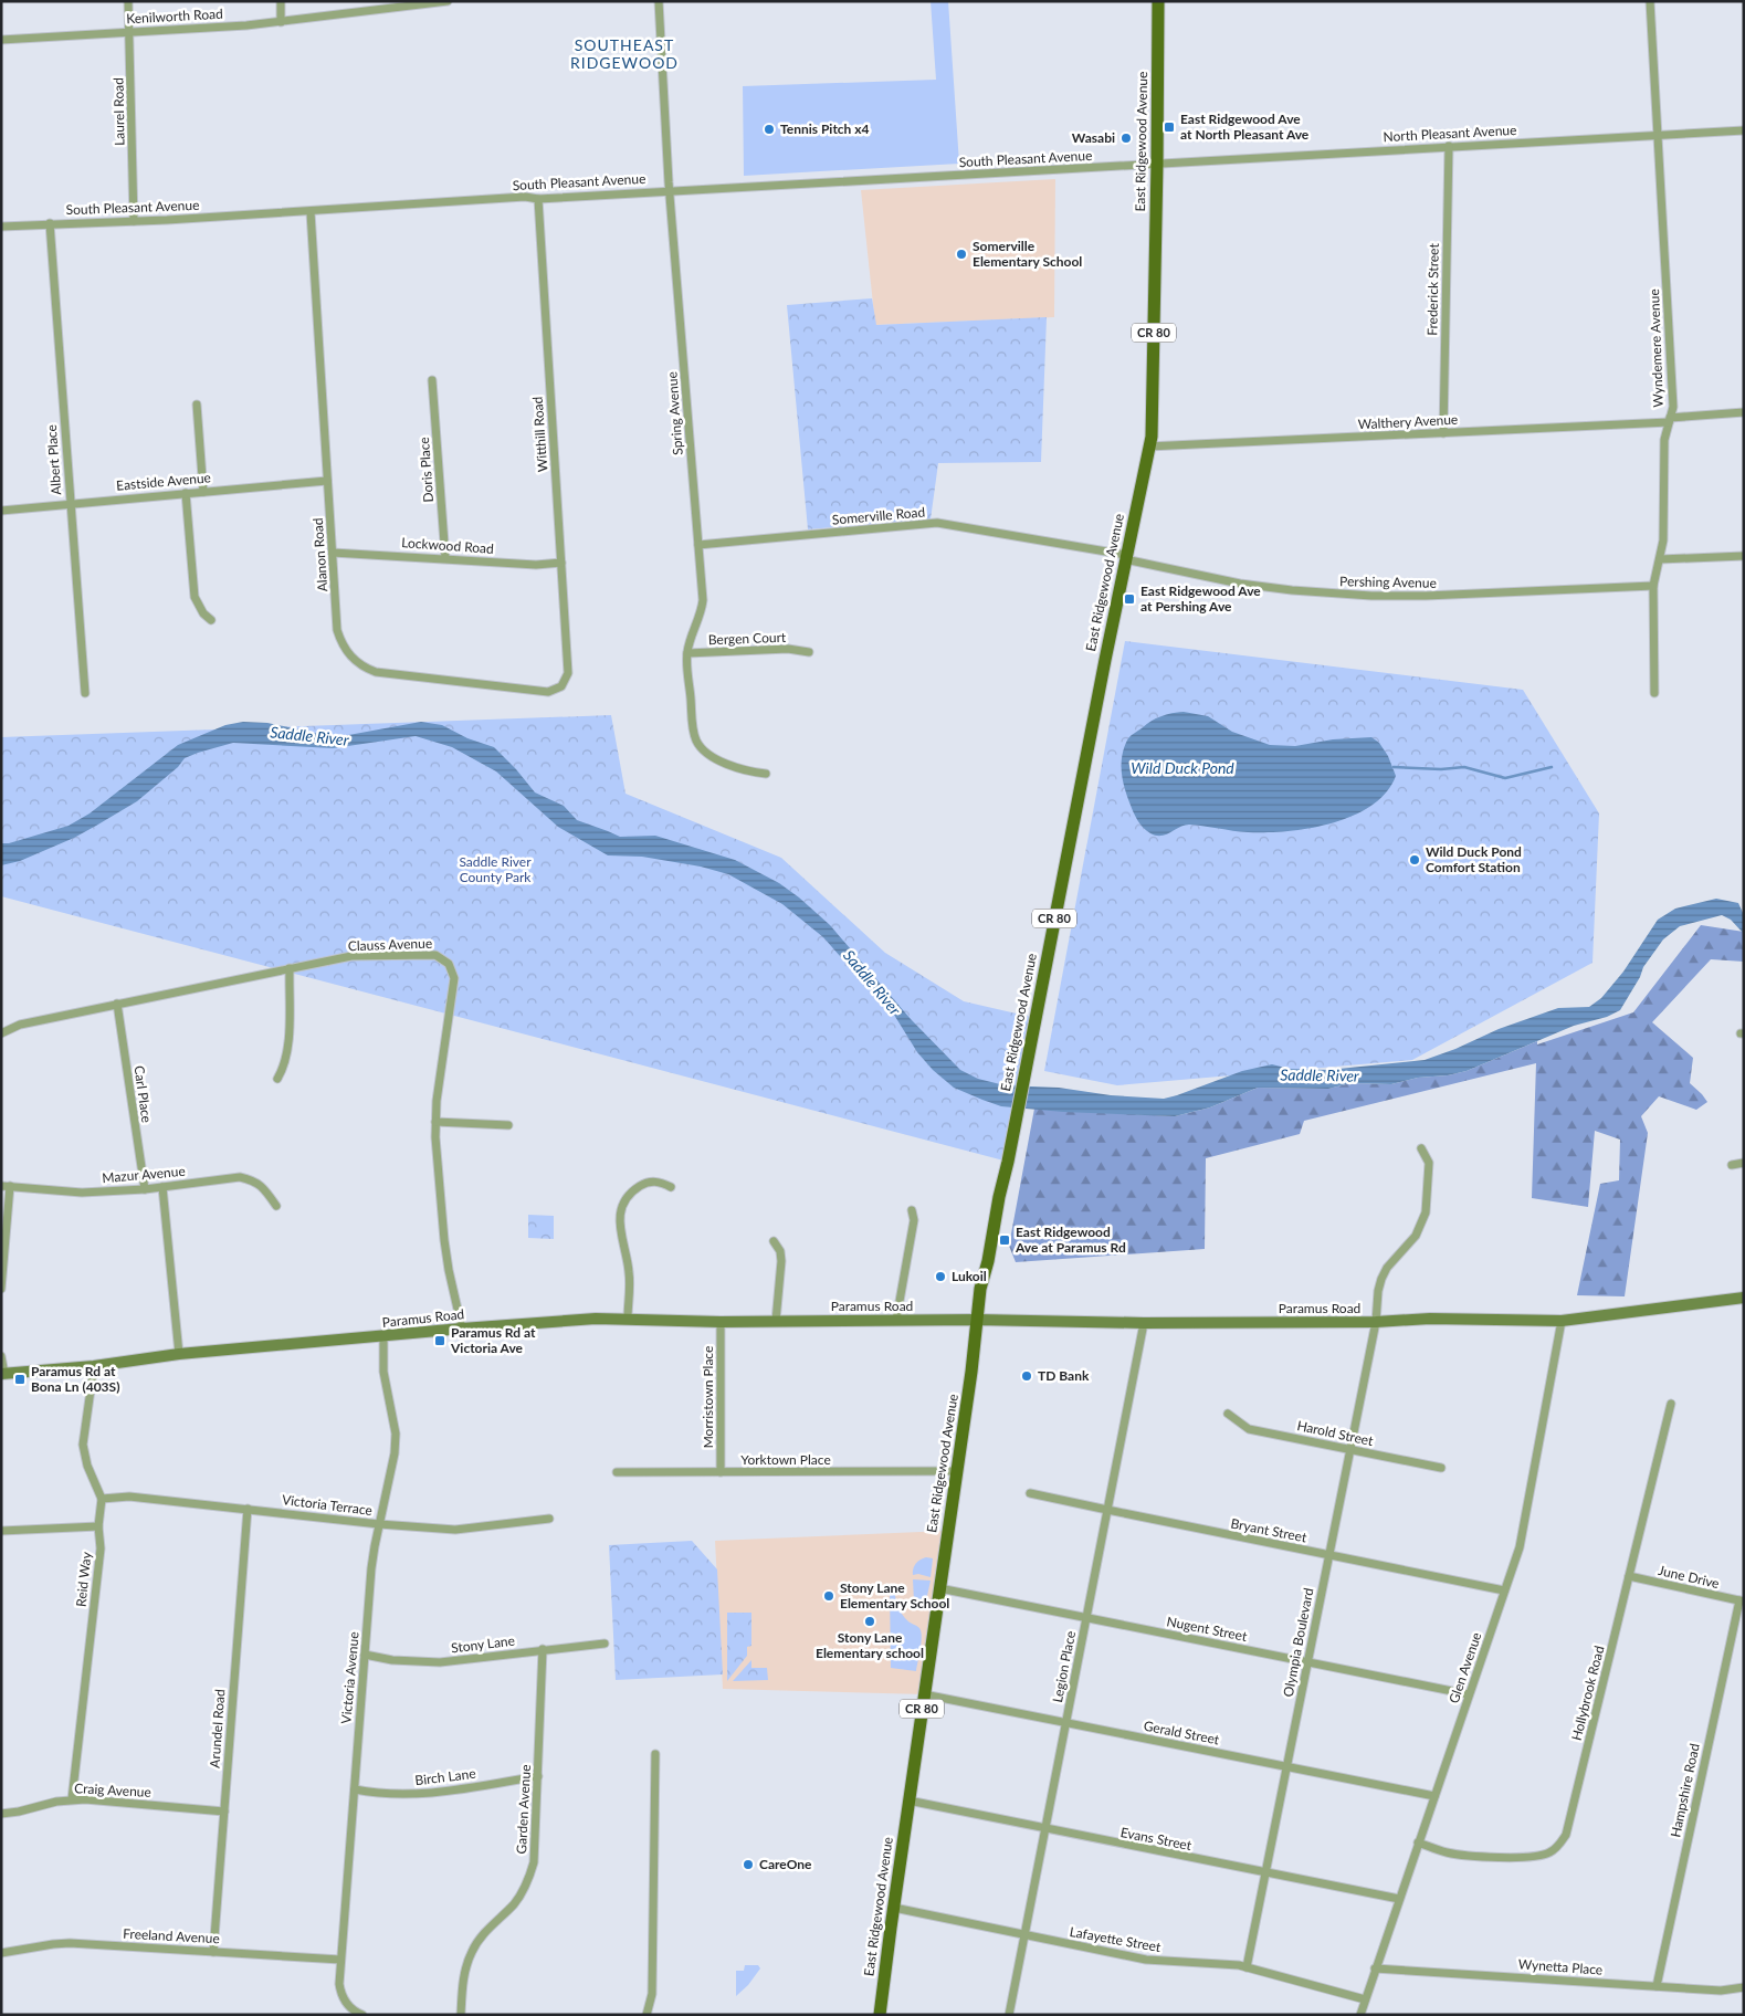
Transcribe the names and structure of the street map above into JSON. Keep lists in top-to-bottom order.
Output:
{
  "streets": {
    "main road": ["East Ridgewood Avenue", "CR 80", "Paramus Road"],
    "street": [
      "Kenilworth Road",
      "Laurel Road",
      "North Pleasant Avenue",
      "South Pleasant Avenue",
      "Frederick Street",
      "Wyndemere Avenue",
      "Spring Avenue",
      "Walthery Avenue",
      "Witthill Road",
      "Albert Place",
      "Doris Place",
      "Eastside Avenue",
      "Somerville Road",
      "Lockwood Road",
      "Alanon Road",
      "Pershing Avenue",
      "Bergen Court",
      "Clauss Avenue",
      "Carl Place",
      "Mazur Avenue",
      "Morristown Place",
      "Harold Street",
      "Yorktown Place",
      "Victoria Terrace",
      "Bryant Street",
      "June Drive",
      "Reid Way",
      "Nugent Street",
      "Olympia Boulevard",
      "Stony Lane",
      "Legion Place",
      "Glen Avenue",
      "Victoria Avenue",
      "Hollybrook Road",
      "Arundel Road",
      "Gerald Street",
      "Birch Lane",
      "Craig Avenue",
      "Hampshire Road",
      "Garden Avenue",
      "Evans Street",
      "Freeland Avenue",
      "Lafayette Street",
      "Wynetta Place"
    ]
  },
  "crossings": [
    ["Kenilworth Road", "Laurel Road"],
    ["Laurel Road", "South Pleasant Avenue"],
    ["North Pleasant Avenue", "East Ridgewood Avenue"],
    ["North Pleasant Avenue", "South Pleasant Avenue"],
    ["North Pleasant Avenue", "Frederick Street"],
    ["North Pleasant Avenue", "Wyndemere Avenue"],
    ["East Ridgewood Avenue", "South Pleasant Avenue"],
    ["East Ridgewood Avenue", "Walthery Avenue"],
    ["East Ridgewood Avenue", "Somerville Road"],
    ["East Ridgewood Avenue", "Pershing Avenue"],
    ["East Ridgewood Avenue", "Paramus Road"],
    ["East Ridgewood Avenue", "Yorktown Place"],
    ["East Ridgewood Avenue", "Nugent Street"],
    ["East Ridgewood Avenue", "Gerald Street"],
    ["East Ridgewood Avenue", "Evans Street"],
    ["East Ridgewood Avenue", "Lafayette Street"],
    ["South Pleasant Avenue", "Spring Avenue"],
    ["South Pleasant Avenue", "Witthill Road"],
    ["South Pleasant Avenue", "Albert Place"],
    ["South Pleasant Avenue", "Alanon Road"],
    ["Frederick Street", "Walthery Avenue"],
    ["Wyndemere Avenue", "Walthery Avenue"],
    ["Wyndemere Avenue", "Pershing Avenue"],
    ["Spring Avenue", "Somerville Road"],
    ["Spring Avenue", "Bergen Court"],
    ["Witthill Road", "Lockwood Road"],
    ["Witthill Road", "Alanon Road"],
    ["Albert Place", "Eastside Avenue"],
    ["Doris Place", "Lockwood Road"],
    ["Eastside Avenue", "Alanon Road"],
    ["Somerville Road", "Pershing Avenue"],
    ["Lockwood Road", "Alanon Road"],
    ["Clauss Avenue", "Carl Place"],
    ["Clauss Avenue", "Paramus Road"],
    ["Carl Place", "Mazur Avenue"],
    ["Paramus Road", "Morristown Place"],
    ["Paramus Road", "Olympia Boulevard"],
    ["Paramus Road", "Legion Place"],
    ["Paramus Road", "Glen Avenue"],
    ["Paramus Road", "Victoria Avenue"],
    ["Morristown Place", "Yorktown Place"],
    ["Harold Street", "Olympia Boulevard"],
    ["Victoria Terrace", "Reid Way"],
    ["Victoria Terrace", "Victoria Avenue"],
    ["Victoria Terrace", "Arundel Road"],
    ["Bryant Street", "Olympia Boulevard"],
    ["Bryant Street", "Legion Place"],
    ["Bryant Street", "Glen Avenue"],
    ["June Drive", "Hollybrook Road"],
    ["June Drive", "Hampshire Road"],
    ["Reid Way", "Craig Avenue"],
    ["Nugent Street", "Olympia Boulevard"],
    ["Nugent Street", "Legion Place"],
    ["Nugent Street", "Glen Avenue"],
    ["Olympia Boulevard", "Gerald Street"],
    ["Olympia Boulevard", "Evans Street"],
    ["Olympia Boulevard", "Lafayette Street"],
    ["Stony Lane", "Victoria Avenue"],
    ["Stony Lane", "Garden Avenue"],
    ["Legion Place", "Gerald Street"],
    ["Legion Place", "Evans Street"],
    ["Legion Place", "Lafayette Street"],
    ["Glen Avenue", "Hollybrook Road"],
    ["Glen Avenue", "Gerald Street"],
    ["Glen Avenue", "Evans Street"],
    ["Glen Avenue", "Lafayette Street"],
    ["Glen Avenue", "Wynetta Place"],
    ["Victoria Avenue", "Birch Lane"],
    ["Victoria Avenue", "Freeland Avenue"],
    ["Arundel Road", "Craig Avenue"],
    ["Arundel Road", "Freeland Avenue"],
    ["Birch Lane", "Garden Avenue"],
    ["Hampshire Road", "Wynetta Place"]
  ],
  "districts": ["SOUTHEAST RIDGEWOOD"],
  "water": ["Saddle River", "Wild Duck Pond"],
  "parks": ["Saddle River County Park"],
  "places": {
    "transit": [
      "East Ridgewood Ave at North Pleasant Ave",
      "East Ridgewood Ave at Pershing Ave",
      "East Ridgewood Ave at Paramus Rd",
      "Paramus Rd at Victoria Ave",
      "Paramus Rd at Bona Ln (403S)"
    ],
    "other": [
      "Tennis Pitch x4",
      "Wasabi",
      "Somerville Elementary School",
      "Wild Duck Pond Comfort Station",
      "Lukoil",
      "TD Bank",
      "Stony Lane Elementary School",
      "Stony Lane Elementary school",
      "CareOne"
    ]
  }
}
